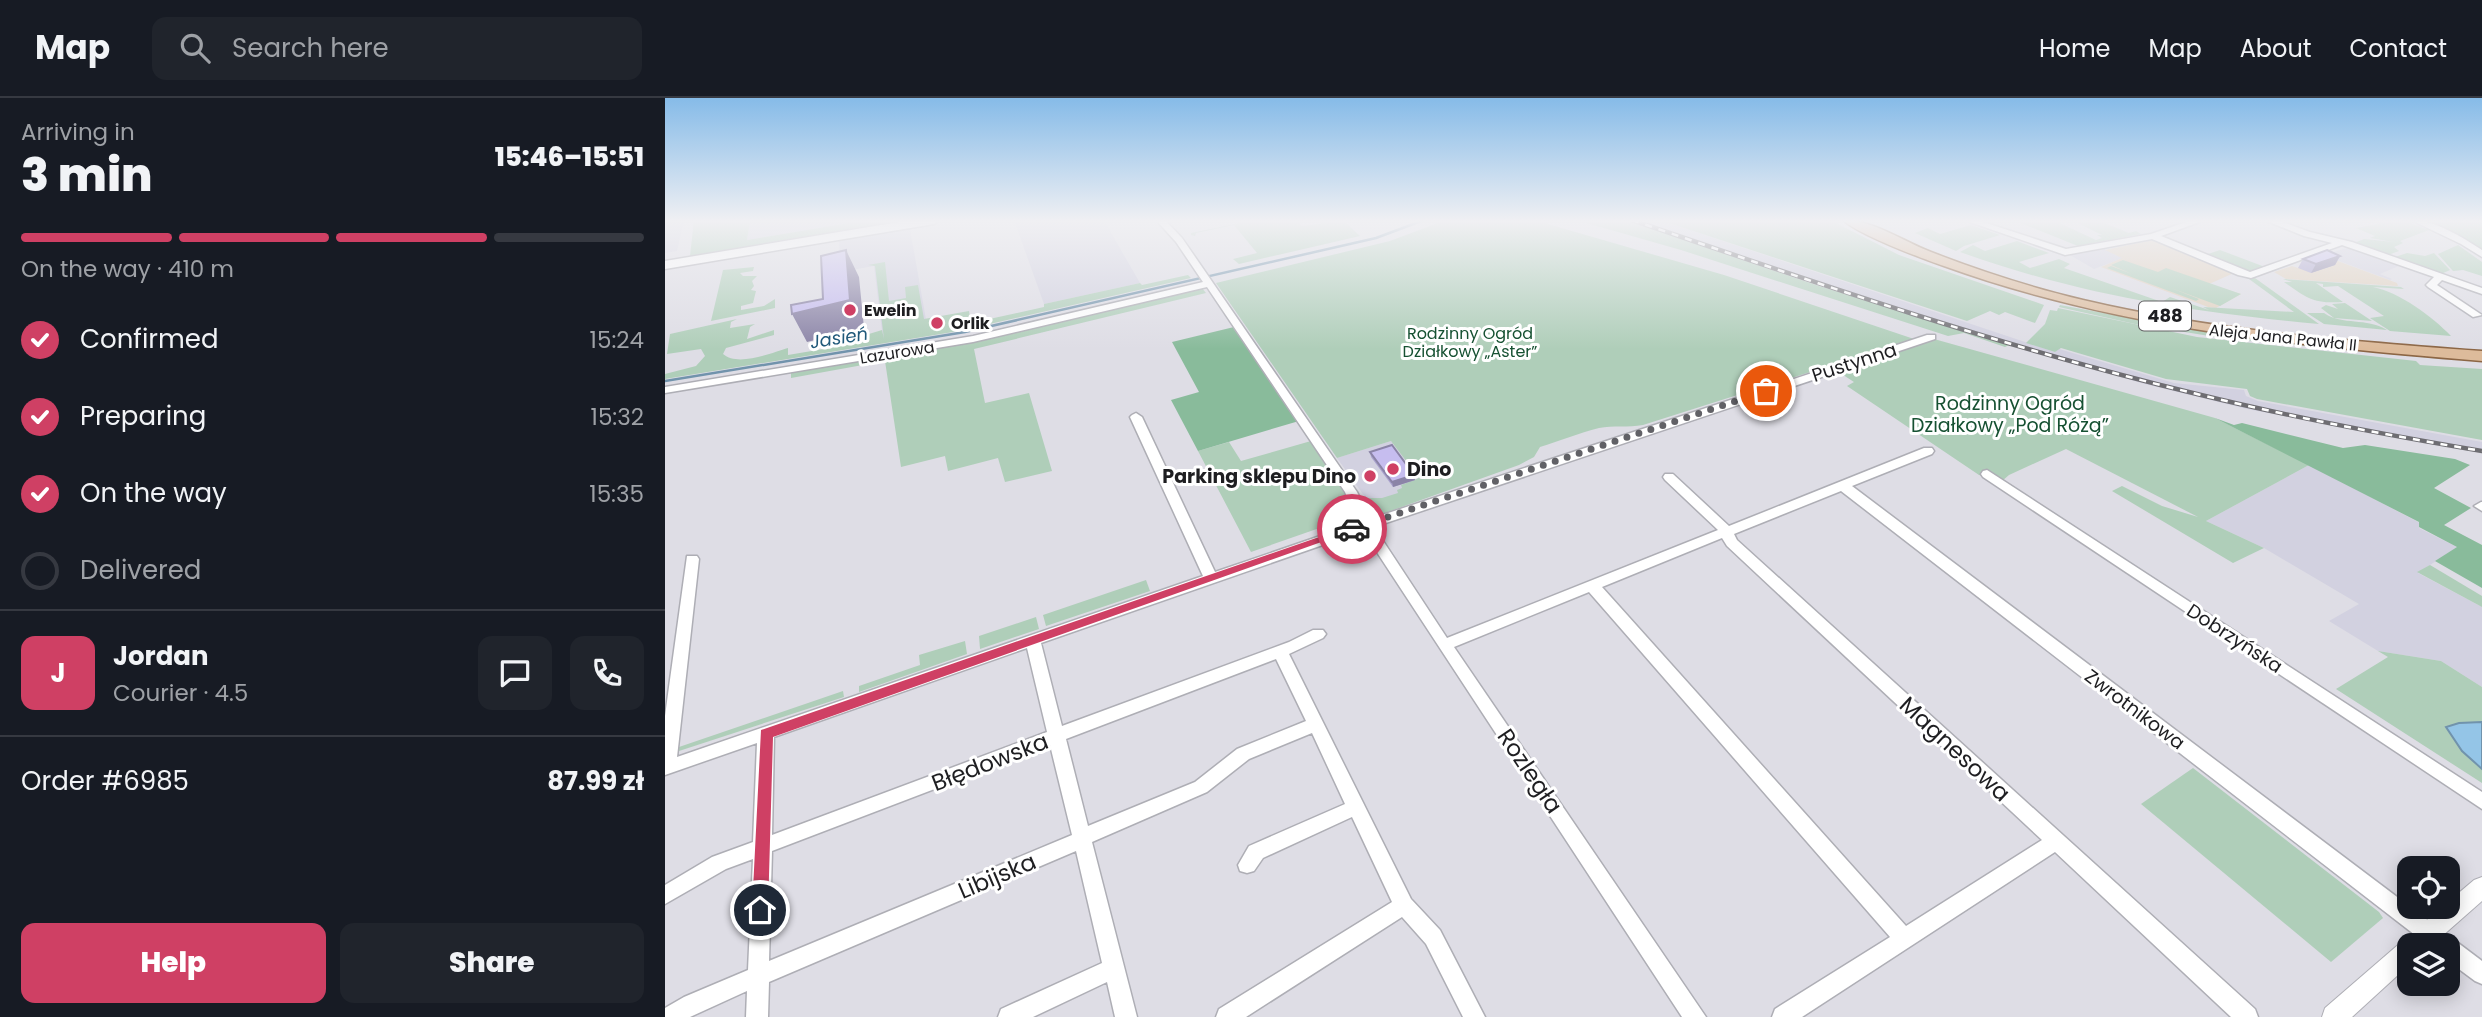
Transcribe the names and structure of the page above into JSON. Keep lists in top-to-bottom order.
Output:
{
  "streets": {
    "main road": ["488", "Aleja Jana Pawła II"],
    "street": [
      "Lazurowa",
      "Pustynna",
      "Dobrzyńska",
      "Zwrotnikowa",
      "Magnesowa",
      "Błędowska",
      "Rozległa",
      "Libijska"
    ]
  },
  "crossings": [
    ["Lazurowa", "Rozległa"],
    ["Pustynna", "Rozległa"]
  ],
  "water": ["Jasień"],
  "parks": ["Rodzinny Ogród Działkowy „Aster”", "Rodzinny Ogród Działkowy „Pod Różą”"],
  "places": [
    "Ewelin",
    "Orlik",
    "Dino",
    "Parking sklepu Dino"
  ],
  "page": {
    "header": "Map",
    "search": "Search here",
    "nav": [
      "Home",
      "Map",
      "About",
      "Contact"
    ],
    "heading": ["3 min", "Arriving in", "15:46–15:51"],
    "panel": [
      "Jordan",
      "Courier · 4.5",
      "Order #6985",
      "87.99 zł"
    ],
    "bar": "On the way · 410 m",
    "list": [
      ["Confirmed", "15:24"],
      ["Preparing", "15:32"],
      ["On the way", "15:35"],
      "Delivered"
    ],
    "round": "J",
    "buttons": ["Help", "Share"]
  }
}
